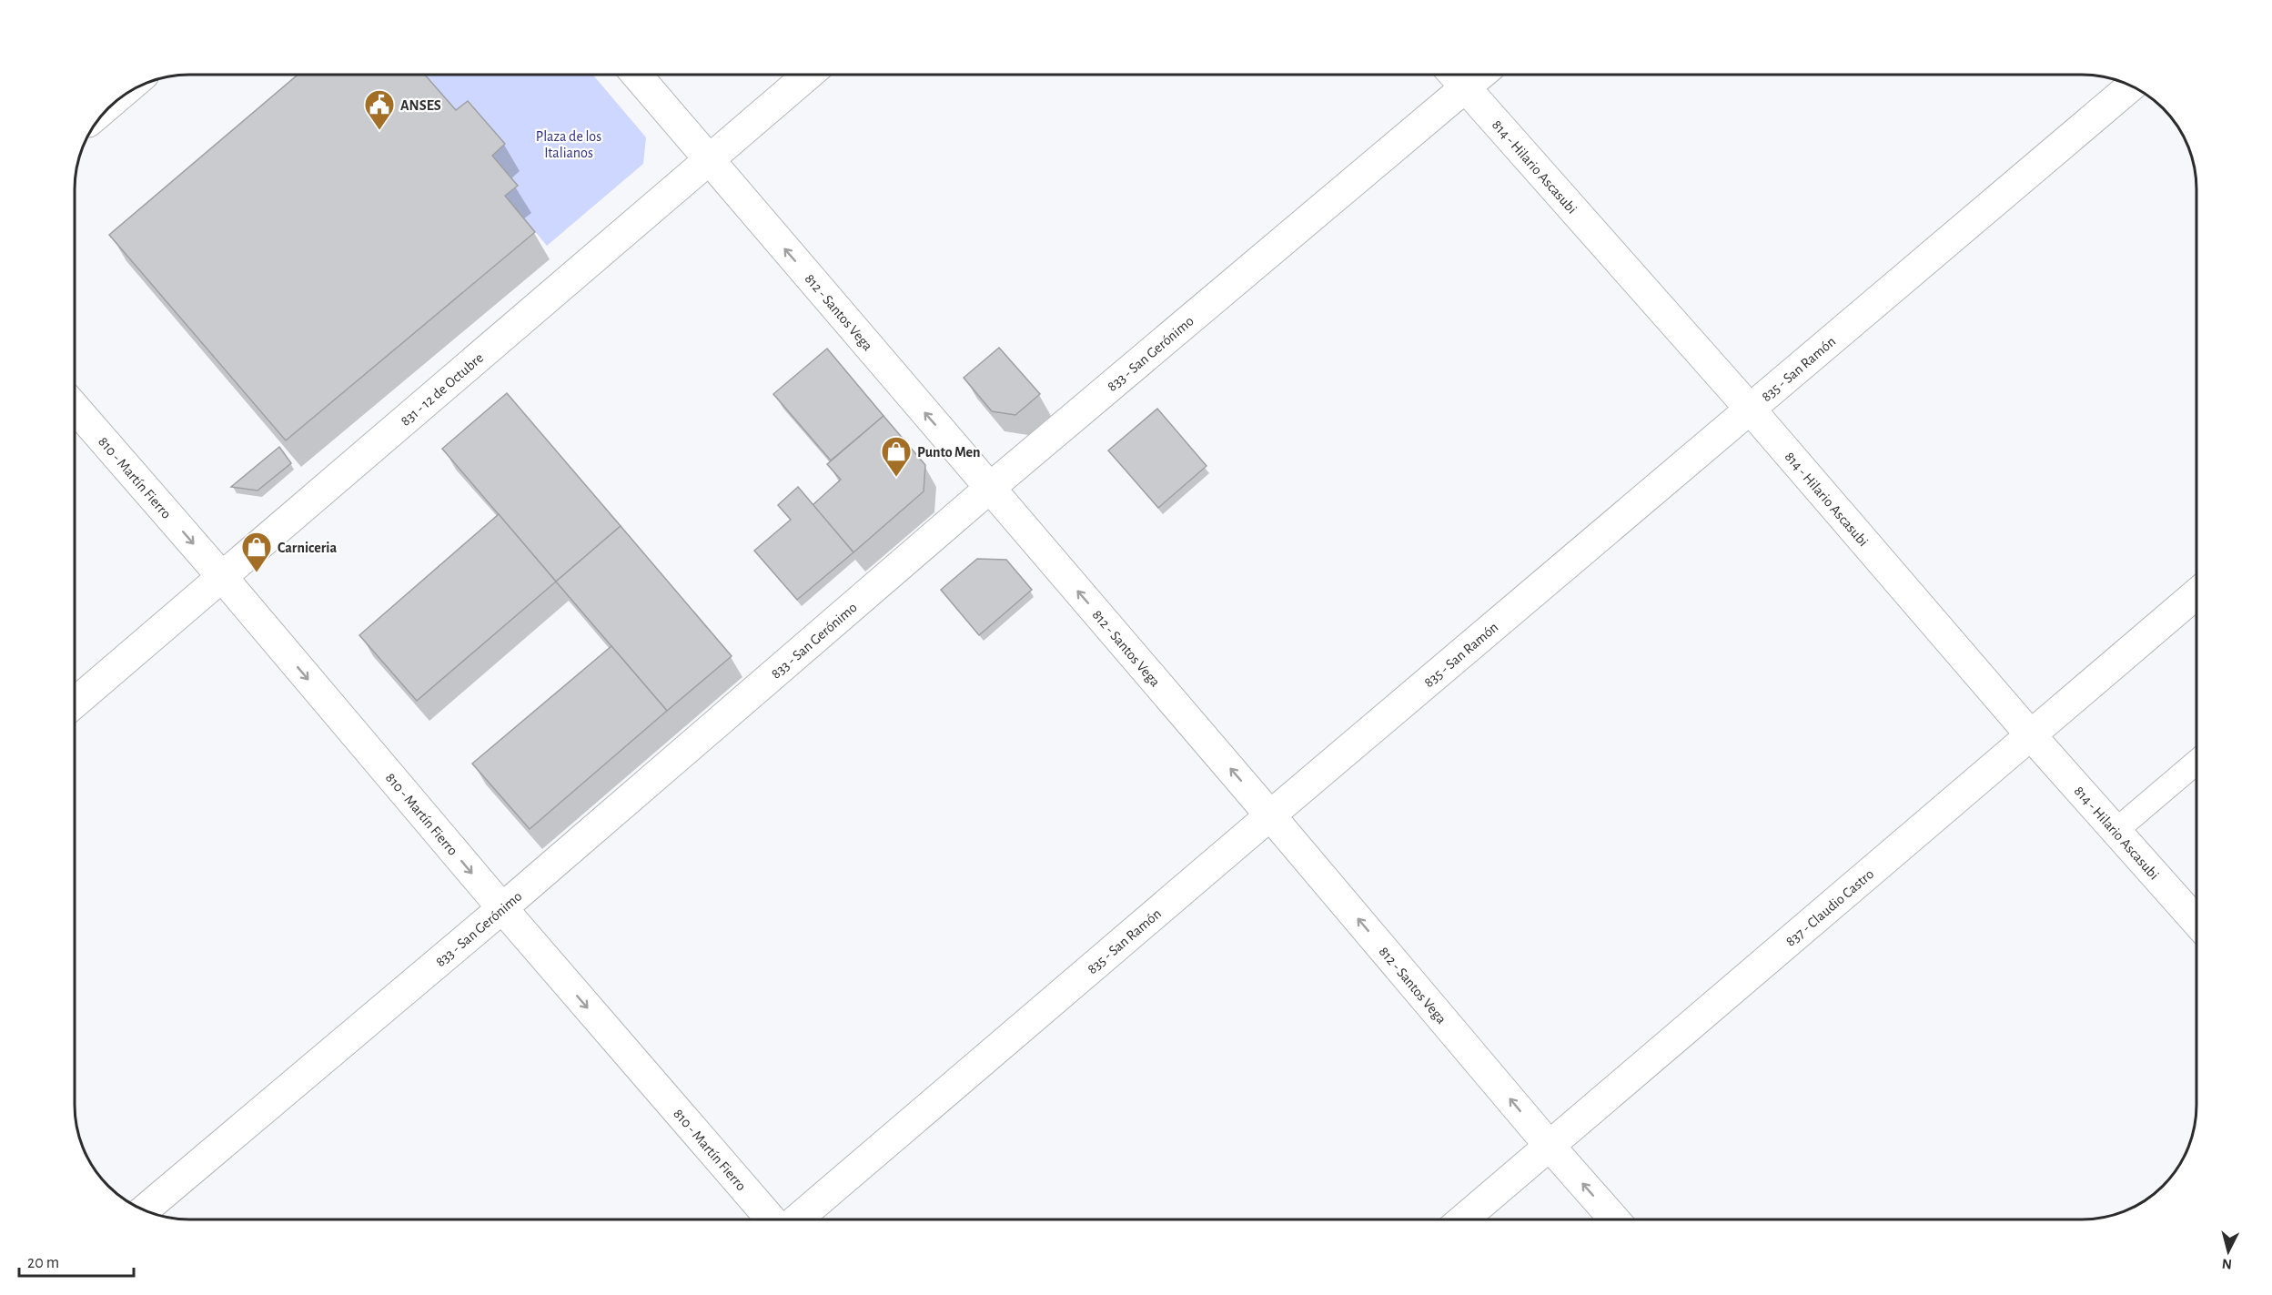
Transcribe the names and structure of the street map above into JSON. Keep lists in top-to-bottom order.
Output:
{
  "streets": {
    "street": [
      "814 - Hilario Ascasubi",
      "812 - Santos Vega",
      "833 - San Gerónimo",
      "835 - San Ramón",
      "831 - 12 de Octubre",
      "810 - Martín Fierro",
      "837 - Claudio Castro"
    ]
  },
  "crossings": [
    ["814 - Hilario Ascasubi", "833 - San Gerónimo"],
    ["814 - Hilario Ascasubi", "835 - San Ramón"],
    ["814 - Hilario Ascasubi", "837 - Claudio Castro"],
    ["812 - Santos Vega", "833 - San Gerónimo"],
    ["812 - Santos Vega", "835 - San Ramón"],
    ["812 - Santos Vega", "831 - 12 de Octubre"],
    ["812 - Santos Vega", "837 - Claudio Castro"],
    ["833 - San Gerónimo", "810 - Martín Fierro"],
    ["831 - 12 de Octubre", "810 - Martín Fierro"]
  ],
  "one_way": ["812 - Santos Vega", "810 - Martín Fierro"],
  "parks": ["Plaza de los Italianos"],
  "places": {
    "public building": ["ANSES"],
    "shop": ["Punto Men", "Carniceria"]
  },
  "scale_bar": "20 m",
  "north": "bottom"
}
